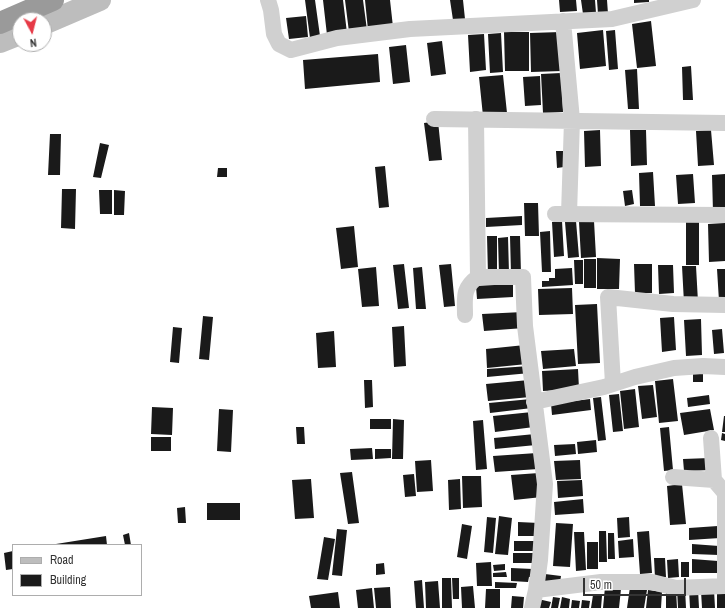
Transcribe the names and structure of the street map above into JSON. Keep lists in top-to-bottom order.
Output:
{
  "legend": ["Road", "Building"],
  "scale_bar": "50 m",
  "north": "bottom"
}
